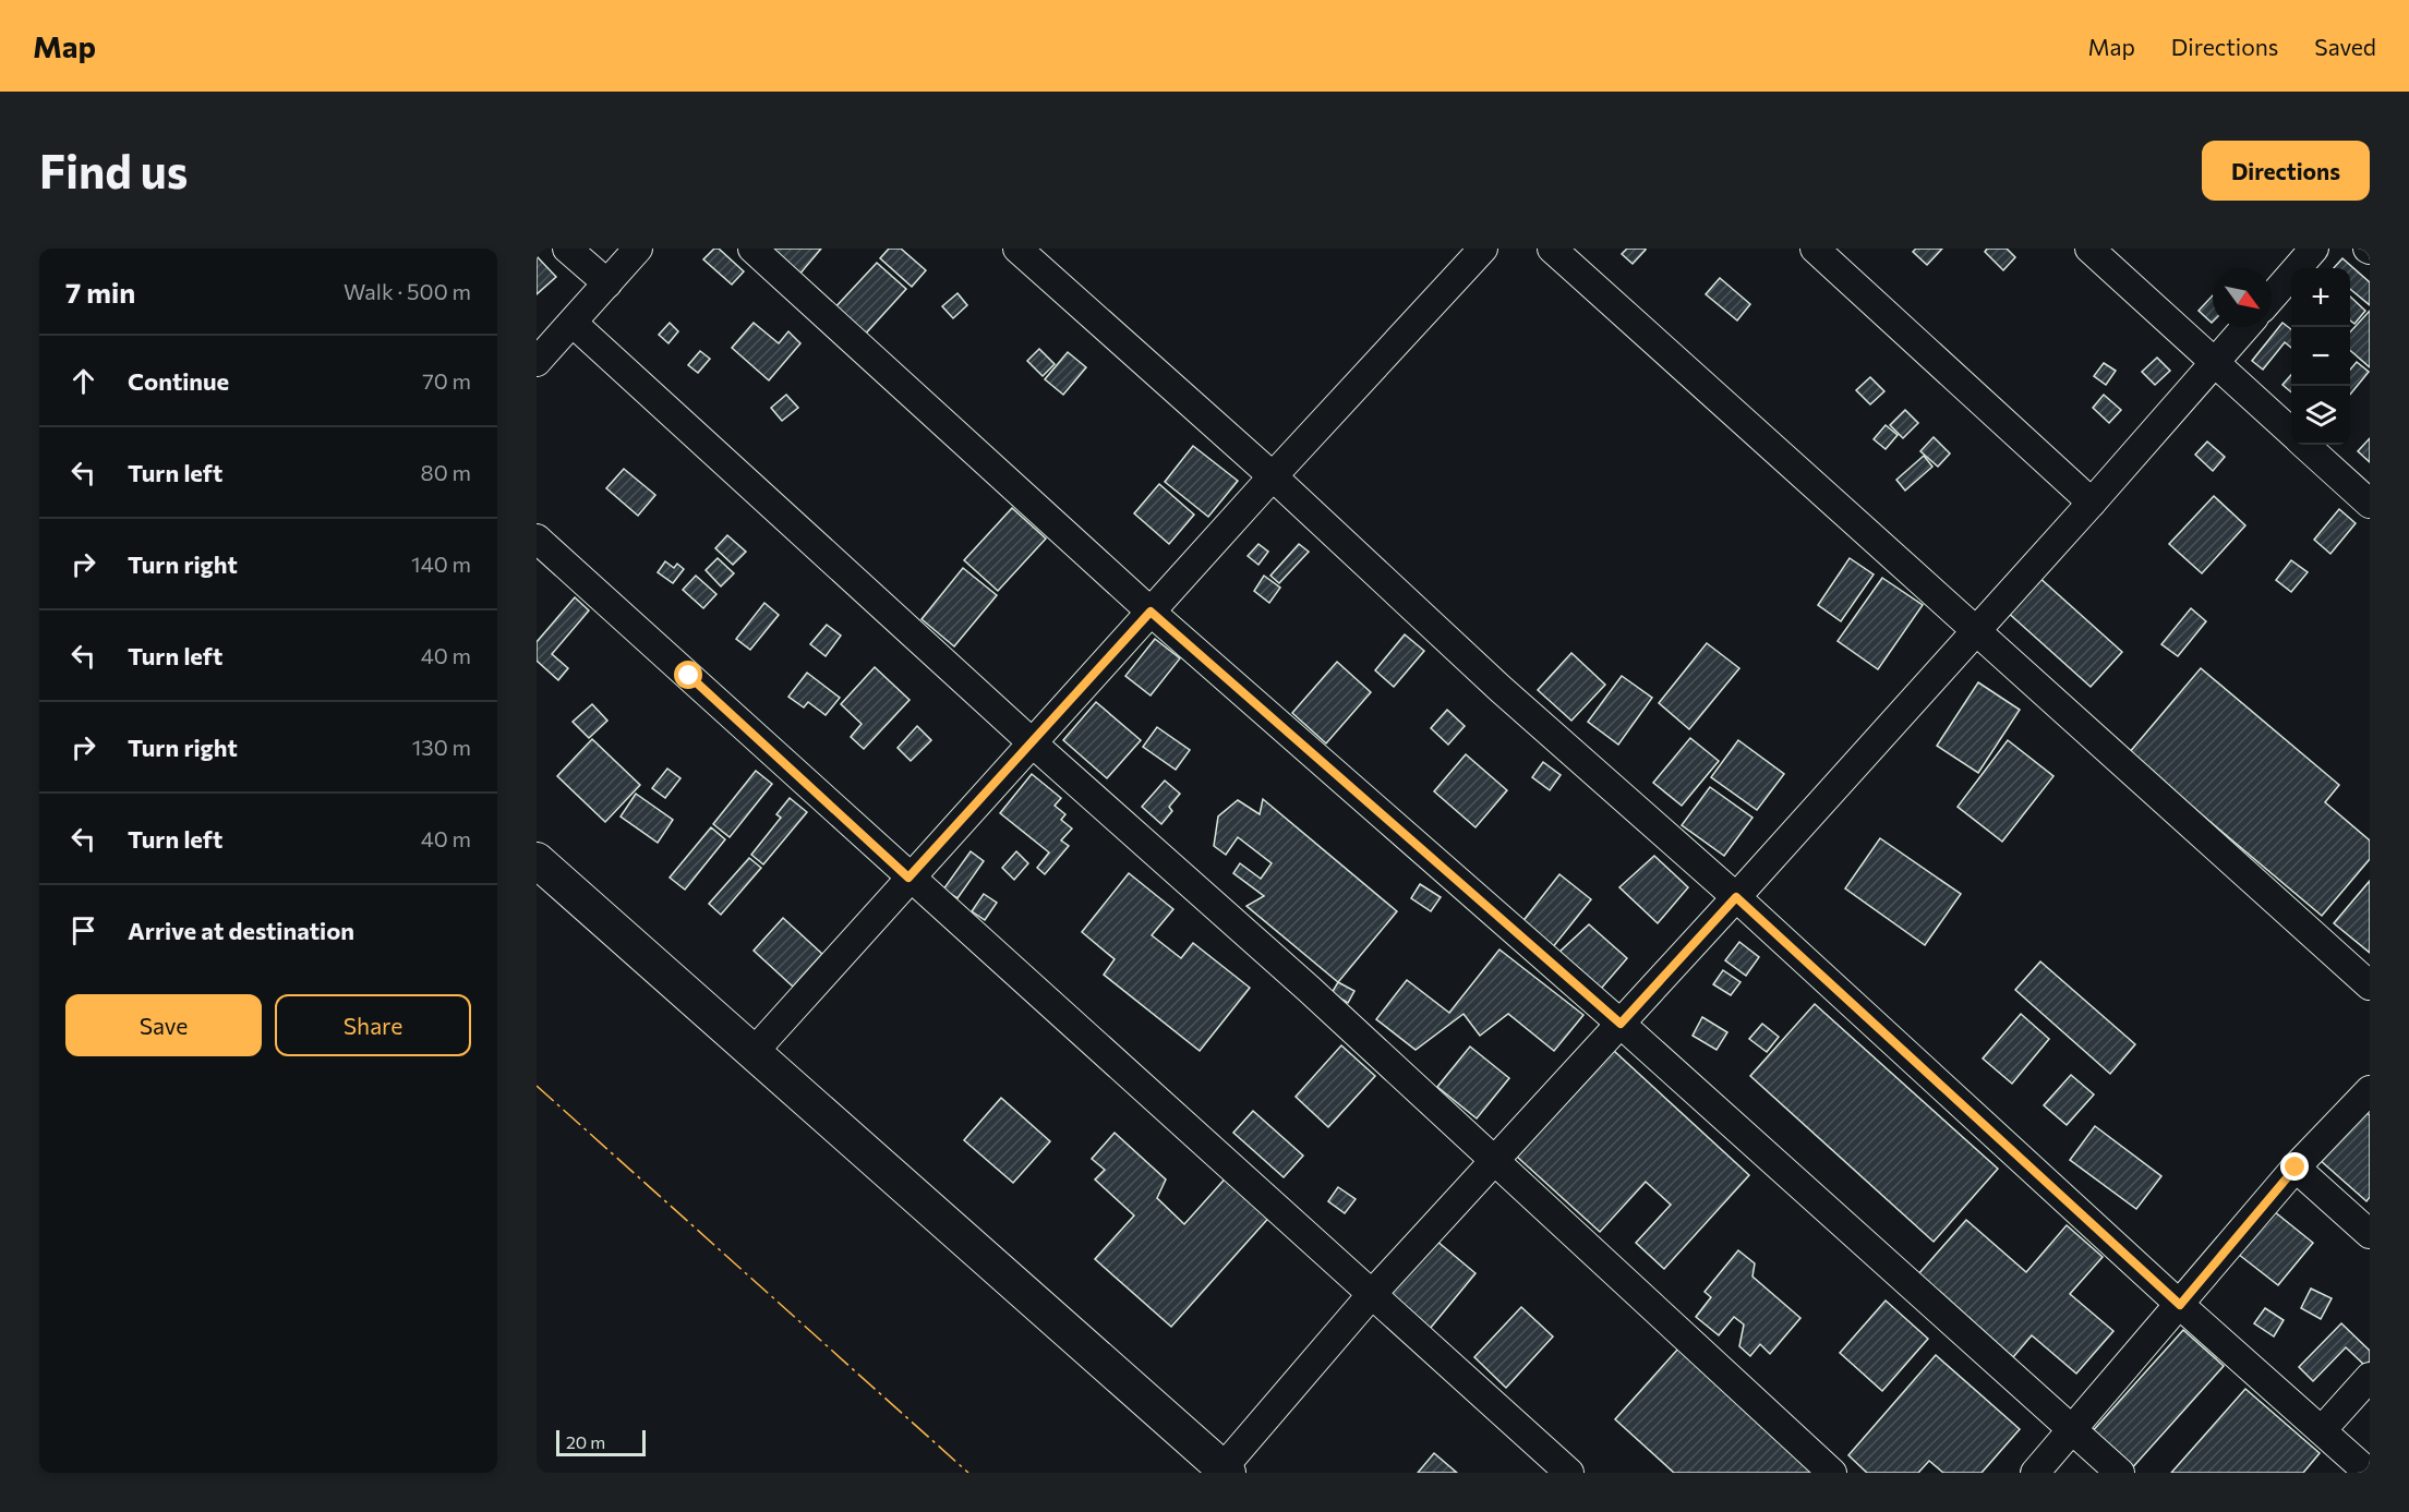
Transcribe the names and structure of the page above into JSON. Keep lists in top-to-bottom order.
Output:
{
  "scale_bar": "20 m",
  "north": "bottom right",
  "page": {
    "header": "Map",
    "nav": ["Map", "Directions", "Saved"],
    "buttons": [
      "Directions",
      ["Save", "Share"]
    ],
    "title": "Find us",
    "heading": ["7 min", "Walk · 500 m"],
    "map_buttons": ["+", "−"],
    "list": [
      ["Continue", "70 m"],
      ["Turn left", "80 m"],
      ["Turn right", "140 m"],
      ["Turn left", "40 m"],
      ["Turn right", "130 m"],
      ["Turn left", "40 m"],
      "Arrive at destination"
    ],
    "scale": "20 m"
  }
}
